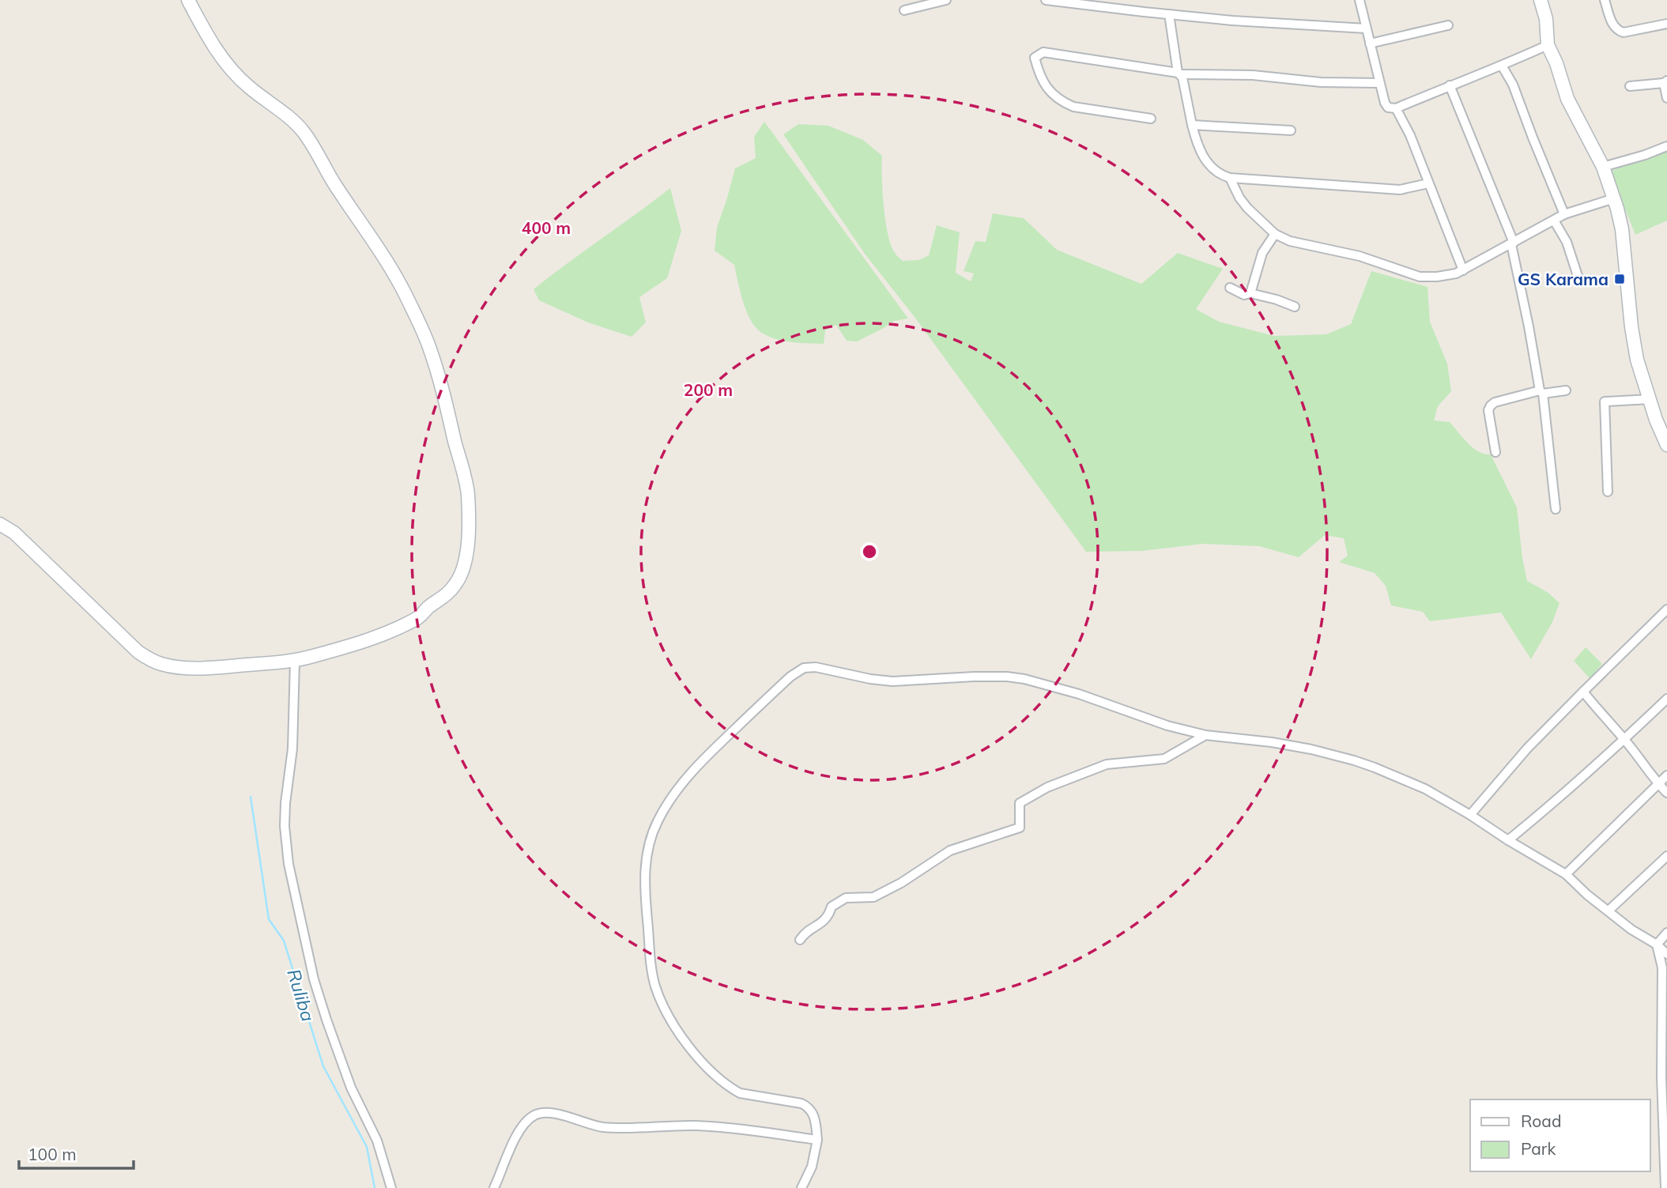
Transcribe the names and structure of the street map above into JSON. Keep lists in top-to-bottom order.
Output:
{
  "water": ["Ruliba"],
  "places": {
    "transit": ["GS Karama"]
  },
  "legend": ["Road", "Park"],
  "scale_bar": "100 m",
  "rings": ["400 m", "200 m"]
}
